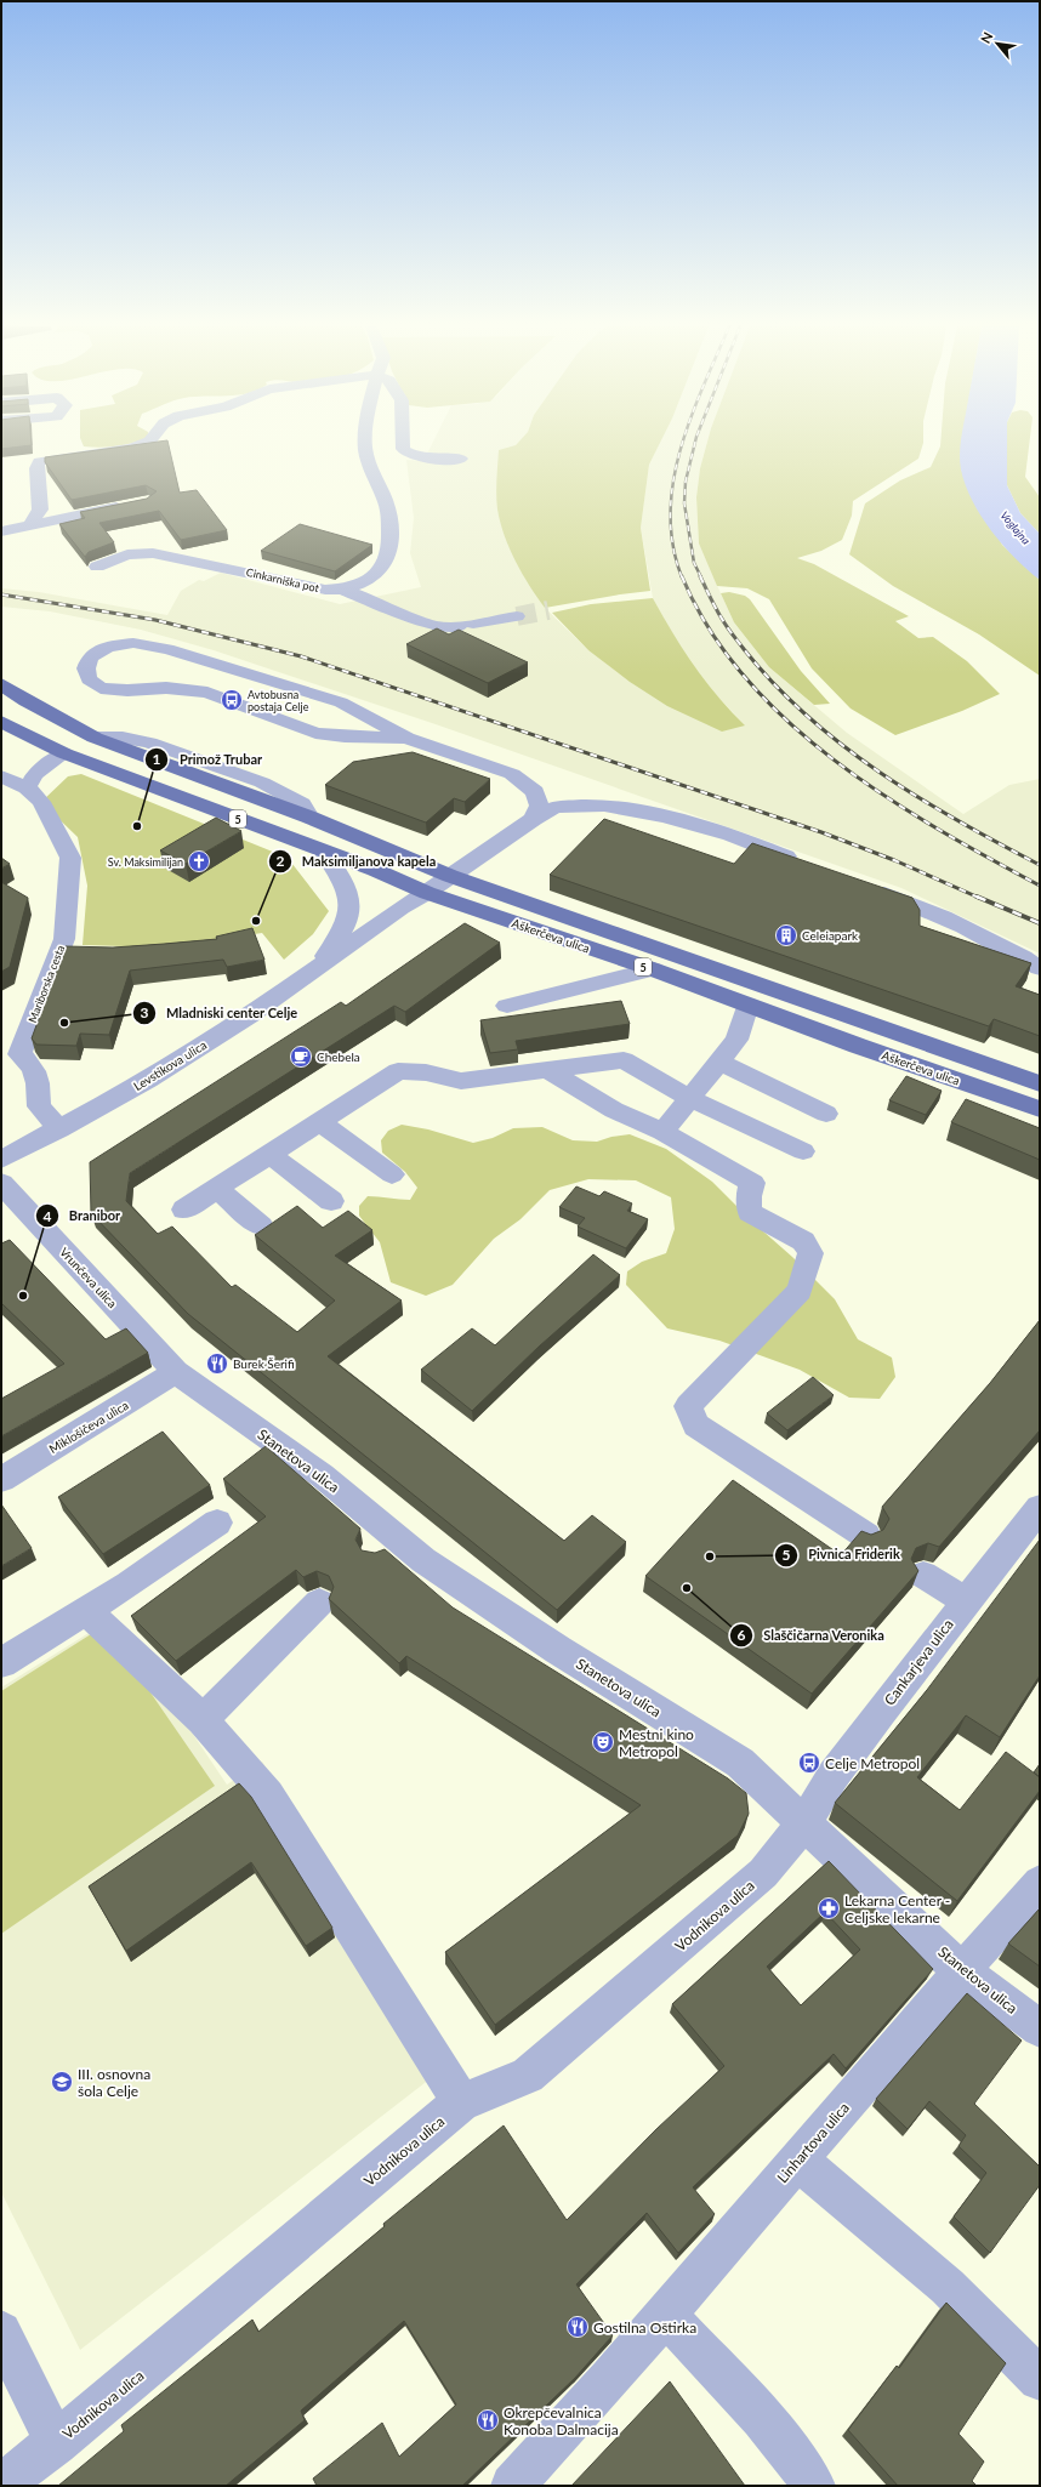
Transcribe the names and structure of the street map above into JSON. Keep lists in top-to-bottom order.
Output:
{
  "streets": {
    "main road": ["5", "Aškerčeva ulica"],
    "street": [
      "Cinkarniška pot",
      "Mariborska cesta",
      "Levstikova ulica",
      "Vrunčeva ulica",
      "Miklošičeva ulica",
      "Stanetova ulica",
      "Cankarjeva ulica",
      "Vodnikova ulica",
      "Linhartova ulica"
    ]
  },
  "crossings": [
    ["5", "Aškerčeva ulica"],
    ["Aškerčeva ulica", "Levstikova ulica"],
    ["Mariborska cesta", "Levstikova ulica"],
    ["Vrunčeva ulica", "Miklošičeva ulica"],
    ["Vrunčeva ulica", "Stanetova ulica"],
    ["Miklošičeva ulica", "Stanetova ulica"],
    ["Stanetova ulica", "Cankarjeva ulica"],
    ["Stanetova ulica", "Vodnikova ulica"],
    ["Stanetova ulica", "Linhartova ulica"],
    ["Cankarjeva ulica", "Vodnikova ulica"]
  ],
  "water": ["Voglajna"],
  "places": {
    "bus stop": ["Avtobusna postaja Celje", "Celje Metropol"],
    "other": [
      "Primož Trubar",
      "Maksimiljanova kapela",
      "Mladniski center Celje",
      "Branibor",
      "Pivnica Friderik",
      "Slaščičarna Veronika"
    ],
    "church": ["Sv. Maksimilijan"],
    "building": ["Celeiapark"],
    "cafe": ["Chebela"],
    "restaurant": ["Burek Šerifi", "Gostilna Oštirka", "Okrepčevalnica Konoba Dalmacija"],
    "theatre": ["Mestni kino Metropol"],
    "pharmacy": ["Lekarna Center - Celjske lekarne"],
    "school or university": ["III. osnovna šola Celje"]
  },
  "north": "top left"
}
